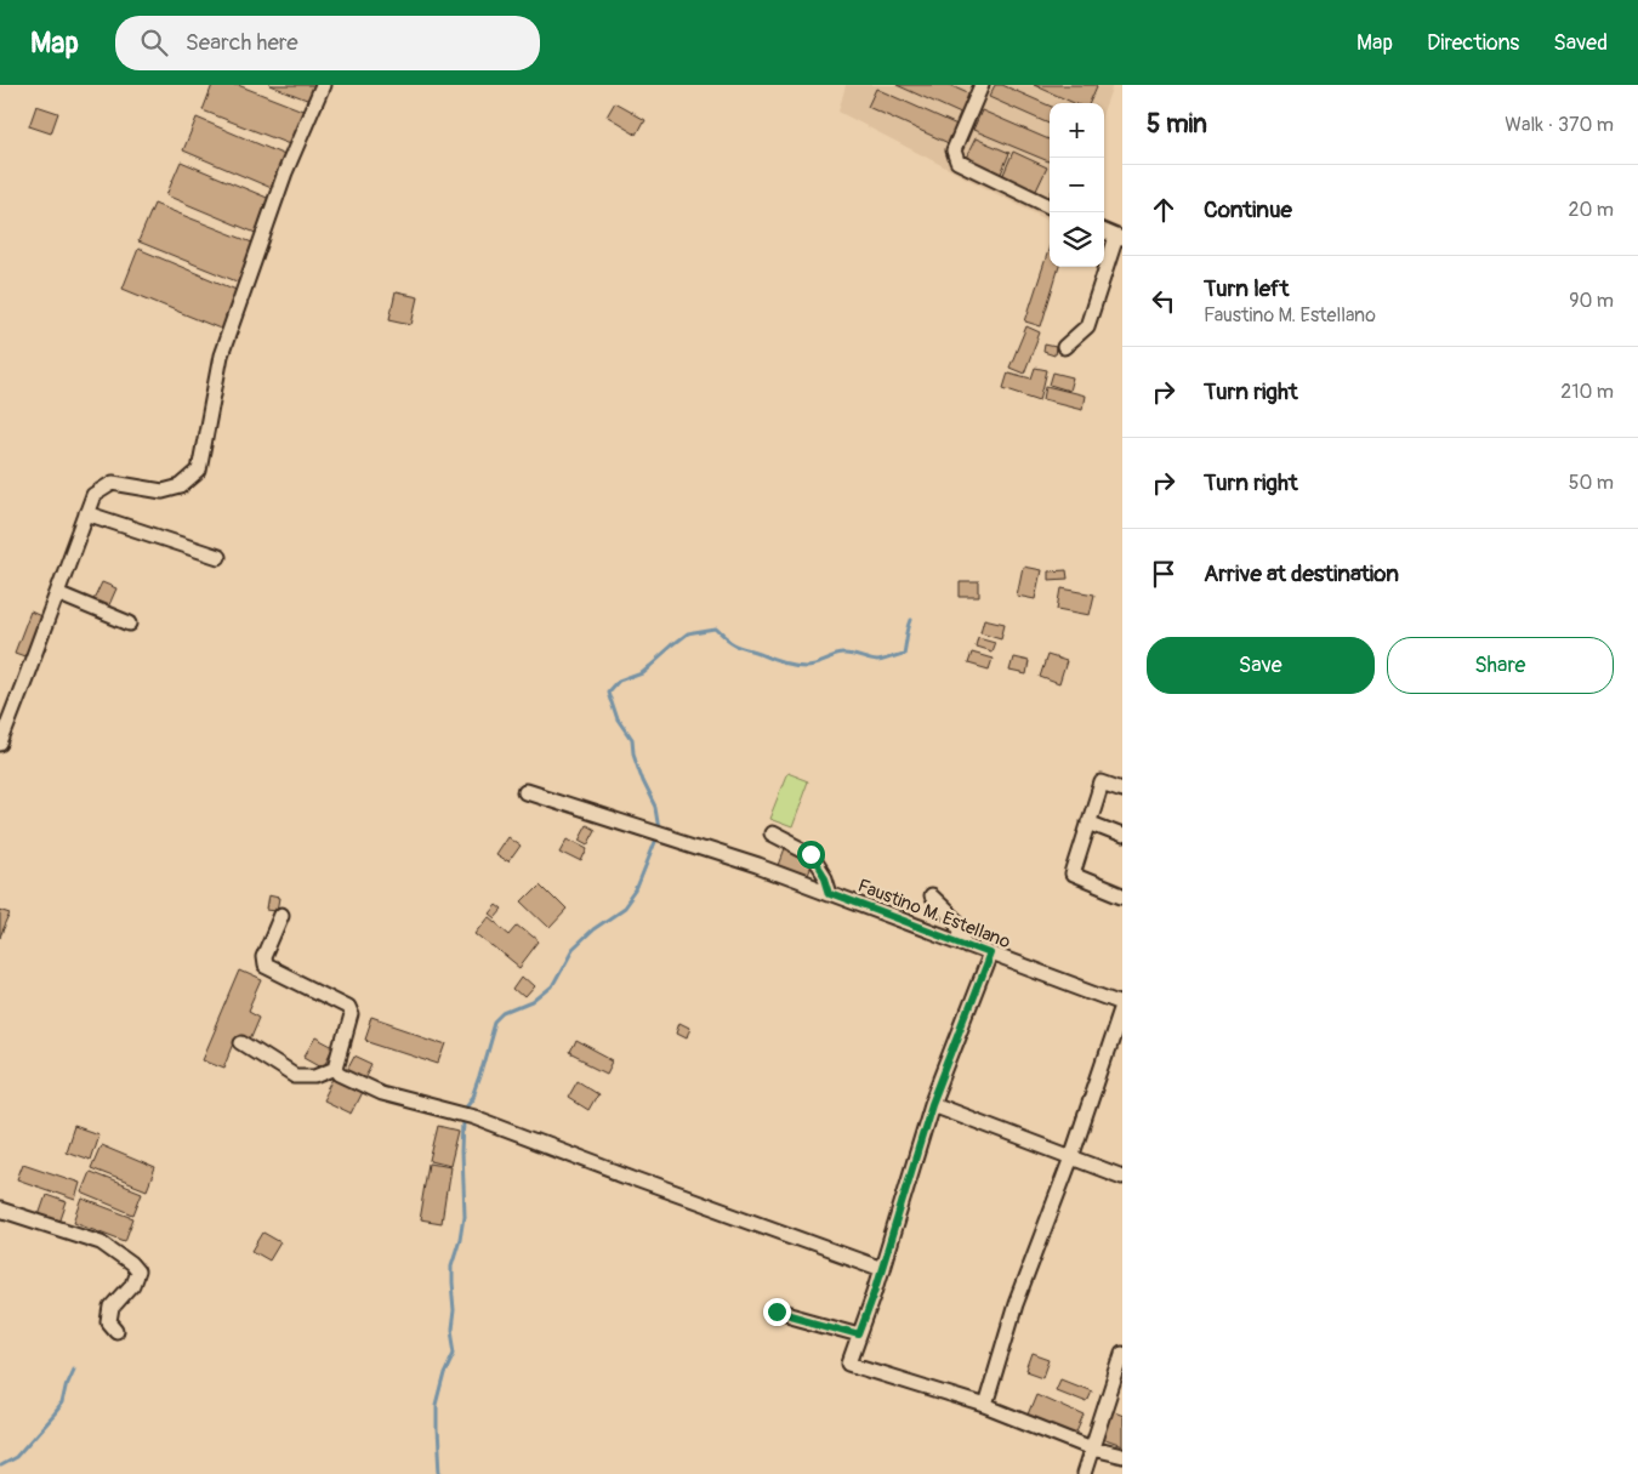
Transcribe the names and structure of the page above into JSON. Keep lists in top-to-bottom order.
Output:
{
  "streets": {
    "street": ["Faustino M. Estellano"]
  },
  "page": {
    "header": "Map",
    "search": "Search here",
    "nav": ["Map", "Directions", "Saved"],
    "heading": ["5 min", "Walk · 370 m"],
    "map_buttons": ["+", "−"],
    "list": [
      ["Continue", "20 m"],
      ["Turn left", "Faustino M. Estellano", "90 m"],
      ["Turn right", "210 m"],
      ["Turn right", "50 m"],
      "Arrive at destination"
    ],
    "buttons": ["Save", "Share"]
  }
}
